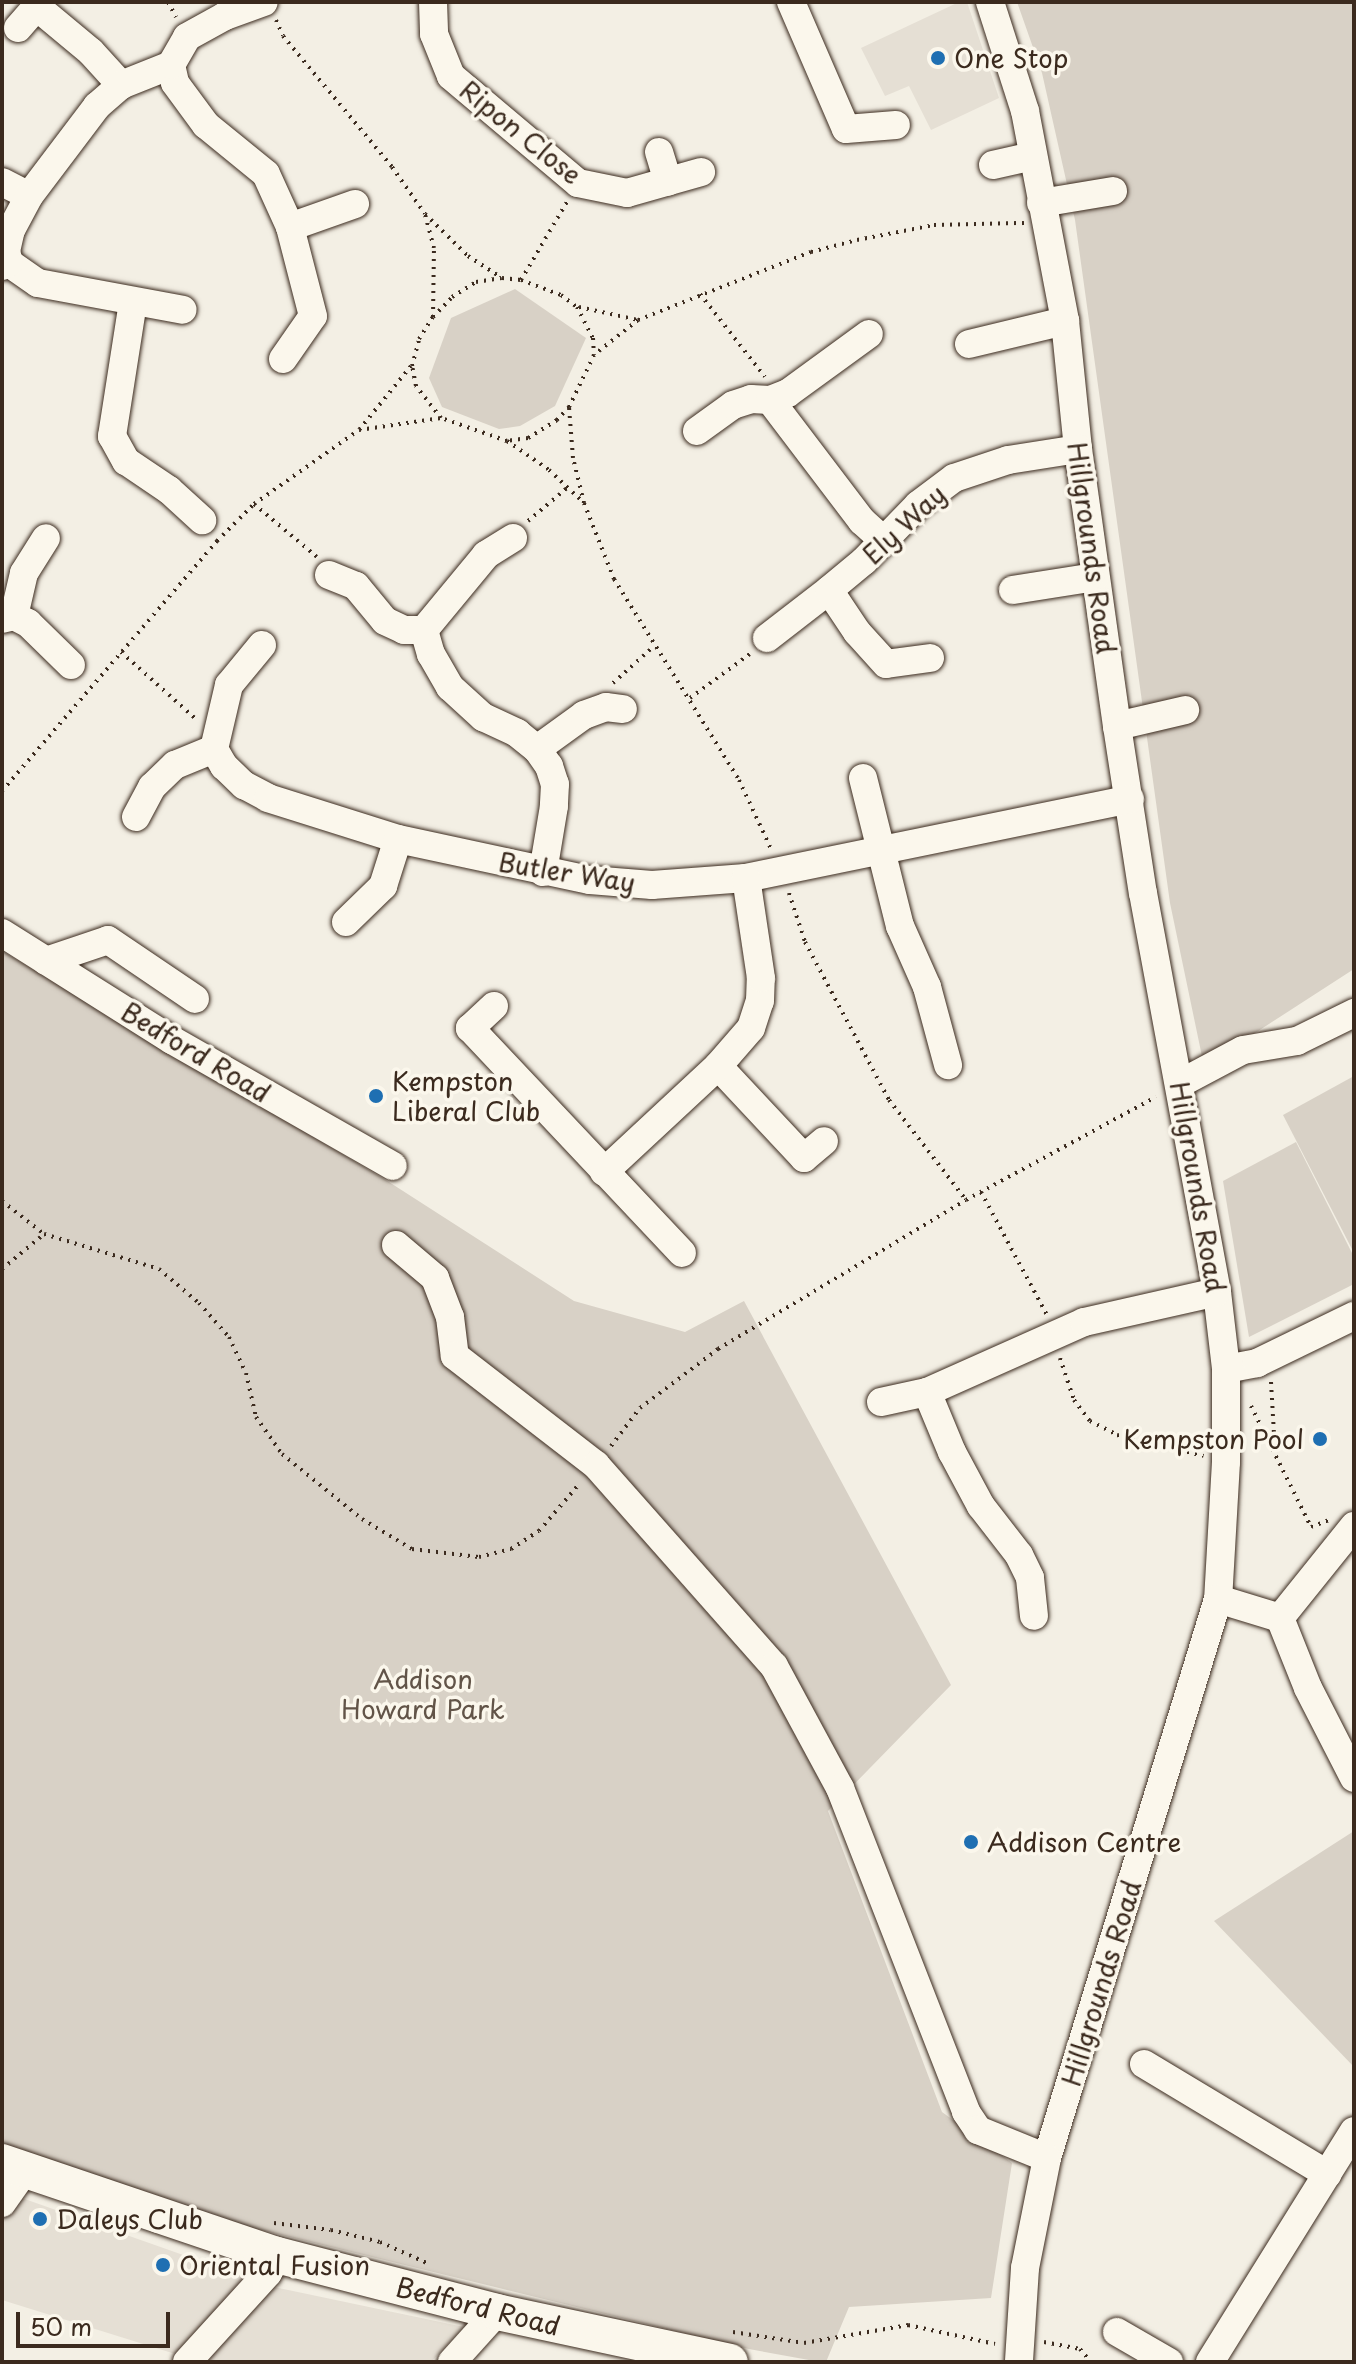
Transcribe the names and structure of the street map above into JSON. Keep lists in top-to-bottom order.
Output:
{
  "streets": {
    "main road": ["Bedford Road"],
    "street": [
      "Ripon Close",
      "Ely Way",
      "Hillgrounds Road",
      "Butler Way"
    ]
  },
  "crossings": [
    ["Ely Way", "Hillgrounds Road"],
    ["Hillgrounds Road", "Butler Way"]
  ],
  "parks": ["Addison Howard Park"],
  "places": [
    "One Stop",
    "Kempston Liberal Club",
    "Kempston Pool",
    "Addison Centre",
    "Daleys Club",
    "Oriental Fusion"
  ],
  "scale_bar": "50 m"
}
